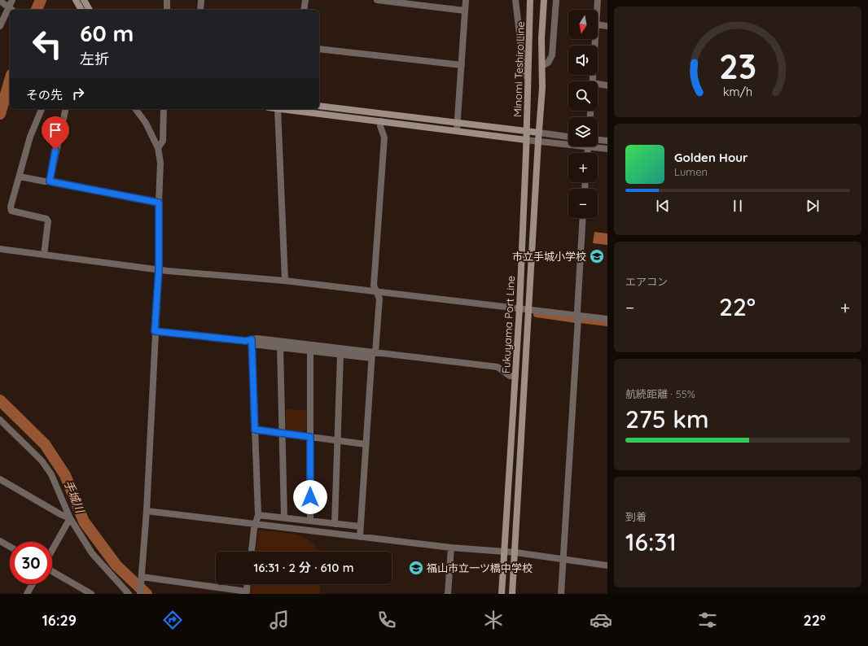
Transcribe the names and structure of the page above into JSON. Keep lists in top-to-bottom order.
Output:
{
  "streets": {
    "main road": ["Minomi Teshiro Line", "Fukuyama Port Line"]
  },
  "crossings": [
    ["Minomi Teshiro Line", "Fukuyama Port Line"]
  ],
  "water": ["手城川"],
  "places": {
    "school or university": ["市立手城小学校", "福山市立一ツ橋中学校"]
  },
  "north": "bottom",
  "page": {
    "map_buttons": ["+", "−"],
    "turn": ["60 m", "左折"],
    "then": "その先",
    "song": ["Golden Hour", "Lumen"],
    "tile": [
      "エアコン",
      ["航続距離 · 55%", "275 km"],
      ["到着", "16:31"]
    ],
    "heat": ["−", "22°", "+"],
    "limit": "30",
    "trip": "16:31 · 2 分 · 610 m",
    "tabs": ["16:29", "22°"],
    "gauge": ["23", "km/h"]
  }
}
